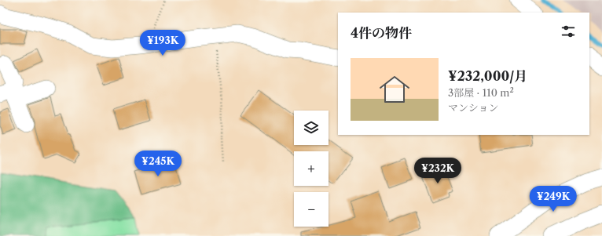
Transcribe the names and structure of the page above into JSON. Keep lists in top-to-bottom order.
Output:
{
  "page": {
    "heading": "4件の物件",
    "price": [
      "¥193K",
      "¥245K",
      "¥232K",
      "¥249K"
    ],
    "list": [
      {
        "name": "¥232,000/月",
        "note": "3部屋 · 110 m² · マンション"
      }
    ],
    "map_buttons": ["+", "−"]
  }
}
